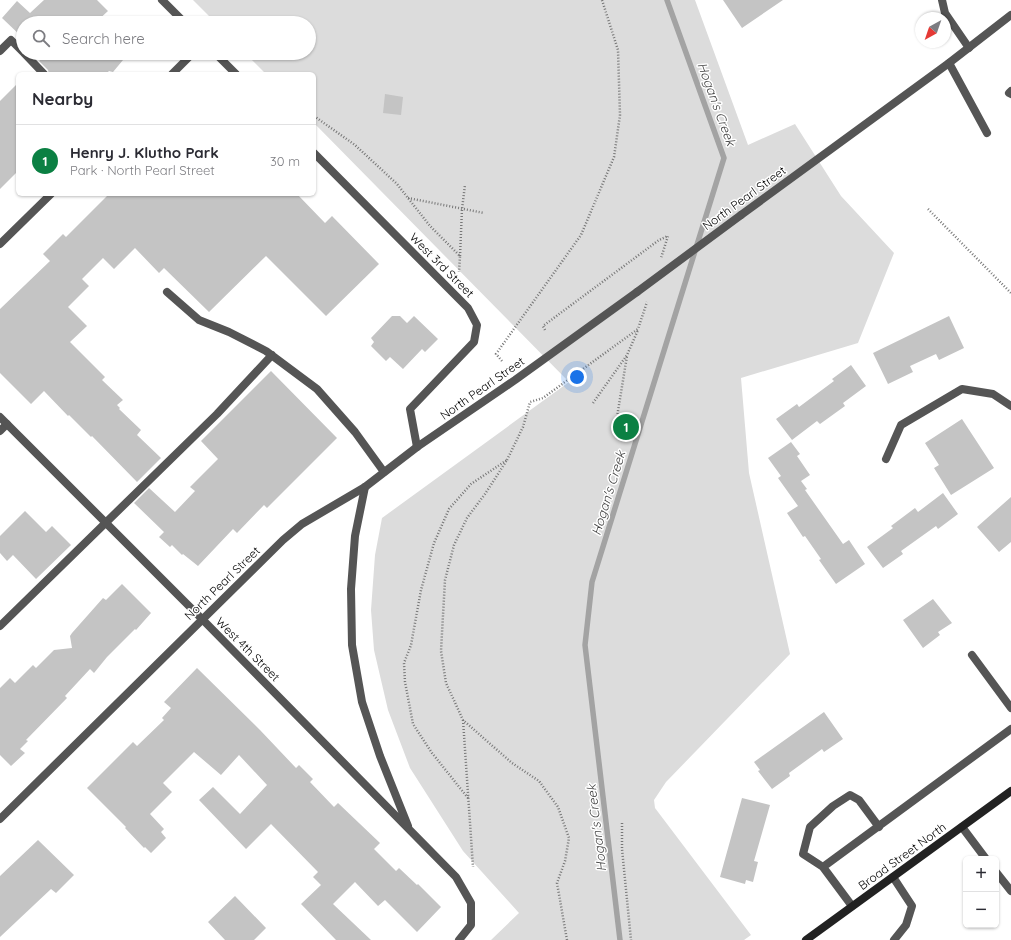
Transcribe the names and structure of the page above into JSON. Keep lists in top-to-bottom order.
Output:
{
  "streets": {
    "main road": ["Broad Street North"],
    "street": ["North Pearl Street", "West 3rd Street", "West 4th Street"]
  },
  "crossings": [
    ["North Pearl Street", "West 3rd Street"],
    ["North Pearl Street", "West 4th Street"]
  ],
  "water": ["Hogan's Creek"],
  "north": "bottom left",
  "page": {
    "search": "Search here",
    "heading": "Nearby",
    "list": [
      {
        "mark": "1",
        "name": "Henry J. Klutho Park",
        "note": "Park · North Pearl Street",
        "value": "30 m"
      }
    ],
    "pins": "1",
    "map_buttons": ["+", "−"]
  }
}
